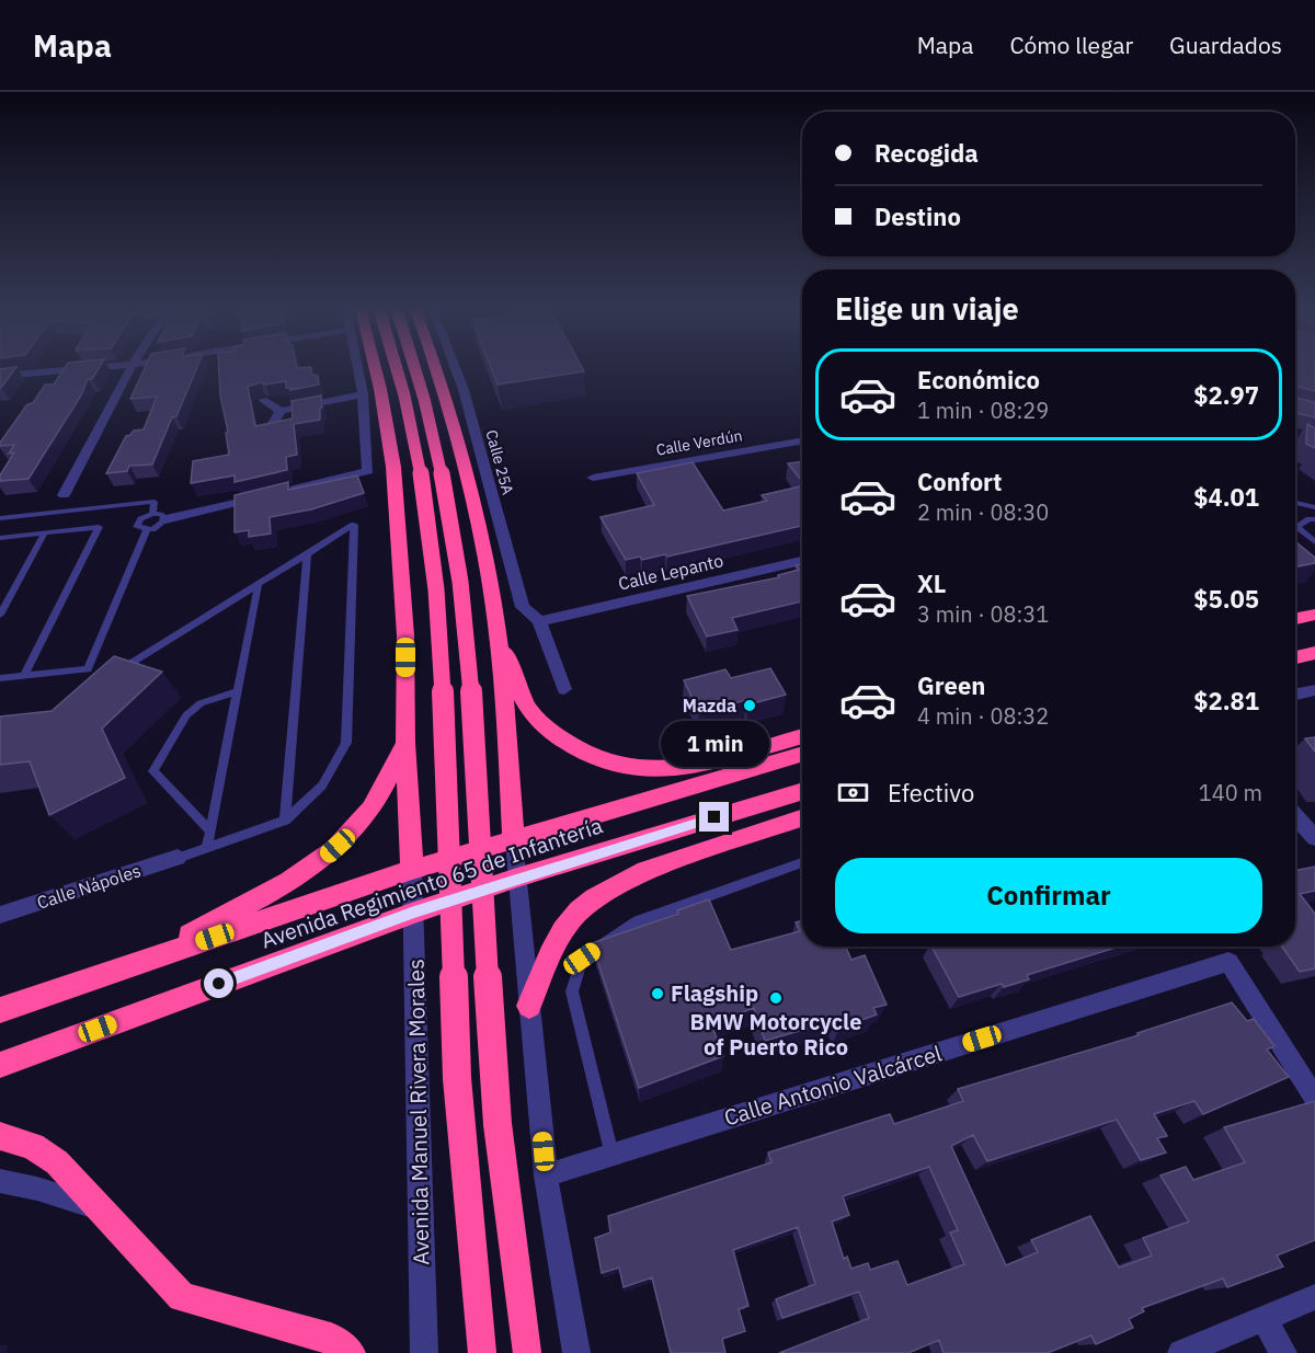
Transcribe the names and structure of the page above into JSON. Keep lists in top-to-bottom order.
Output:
{
  "streets": {
    "highway": ["Avenida Regimiento 65 de Infantería"],
    "street": [
      "Calle Verdún",
      "Calle 25A",
      "Calle Lepanto",
      "Calle Nápoles",
      "Calle Antonio Valcárcel",
      "Avenida Manuel Rivera Morales"
    ]
  },
  "crossings": [
    ["Calle 25A", "Calle Lepanto"],
    ["Avenida Regimiento 65 de Infantería", "Avenida Manuel Rivera Morales"]
  ],
  "places": ["Mazda", "Flagship", "BMW Motorcycle of Puerto Rico"],
  "page": {
    "header": "Mapa",
    "nav": ["Mapa", "Cómo llegar", "Guardados"],
    "banner": ["Recogida", "Destino"],
    "heading": "Elige un viaje",
    "list": [
      {
        "name": "Económico",
        "note": "1 min · 08:29",
        "value": "$2.97"
      },
      {
        "name": "Confort",
        "note": "2 min · 08:30",
        "value": "$4.01"
      },
      {
        "name": "XL",
        "note": "3 min · 08:31",
        "value": "$5.05"
      },
      {
        "name": "Green",
        "note": "4 min · 08:32",
        "value": "$2.81"
      }
    ],
    "bubble": "1 min",
    "pay": ["Efectivo", "140 m"],
    "buttons": "Confirmar"
  }
}
